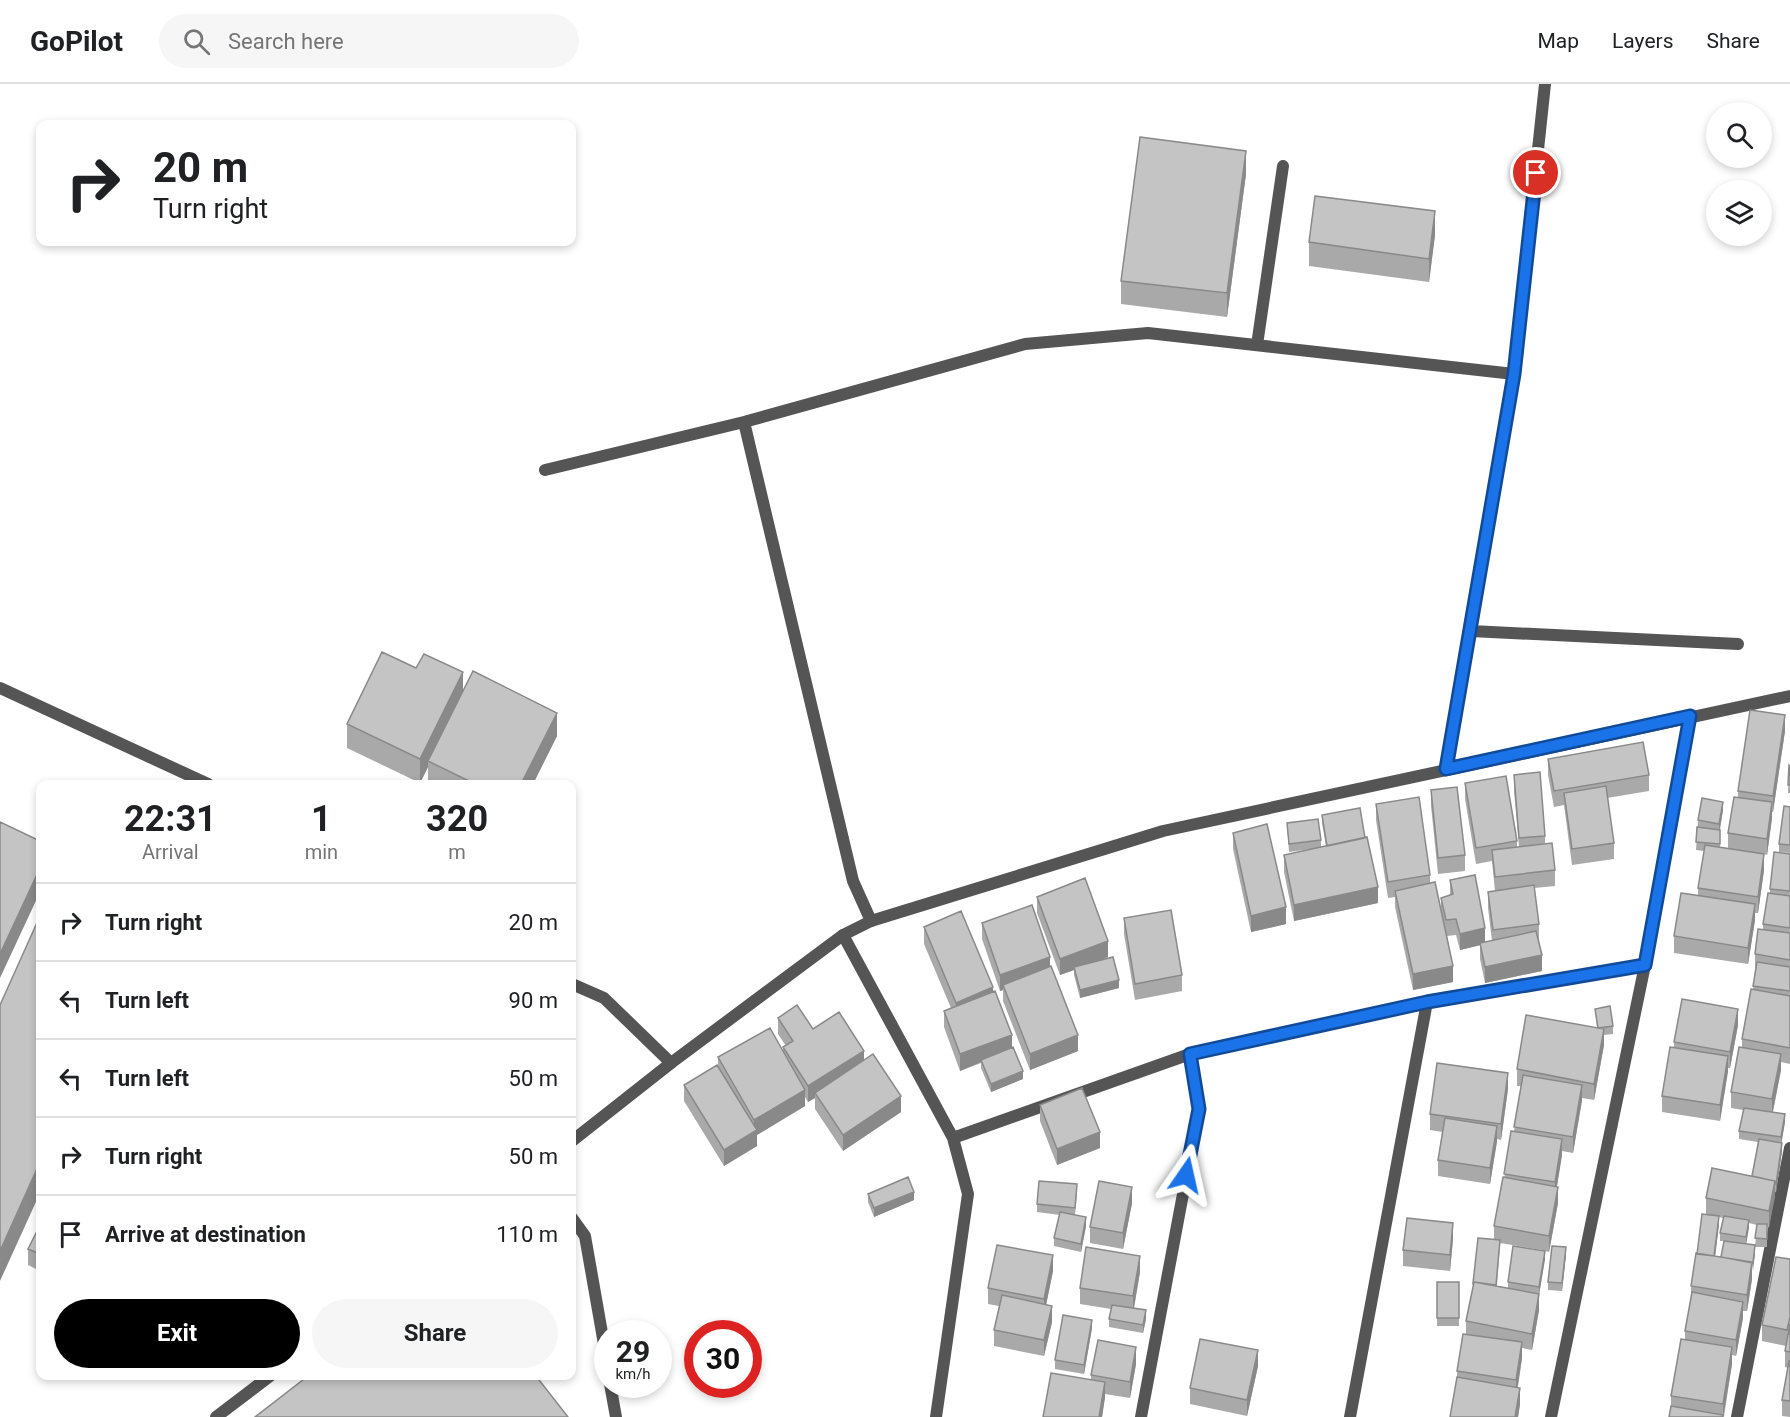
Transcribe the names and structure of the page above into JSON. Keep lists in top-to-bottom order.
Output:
{
  "page": {
    "header": "GoPilot",
    "search": "Search here",
    "nav": ["Map", "Layers", "Share"],
    "turn": ["20 m", "Turn right"],
    "eta": [
      "22:31",
      "Arrival",
      "1",
      "min",
      "320",
      "m"
    ],
    "list": [
      {
        "name": "Turn right",
        "value": "20 m"
      },
      {
        "name": "Turn left",
        "value": "90 m"
      },
      {
        "name": "Turn left",
        "value": "50 m"
      },
      {
        "name": "Turn right",
        "value": "50 m"
      },
      {
        "name": "Arrive at destination",
        "value": "110 m"
      }
    ],
    "buttons": ["Exit", "Share"],
    "speed": "29 km/h",
    "limit": "30"
  }
}
